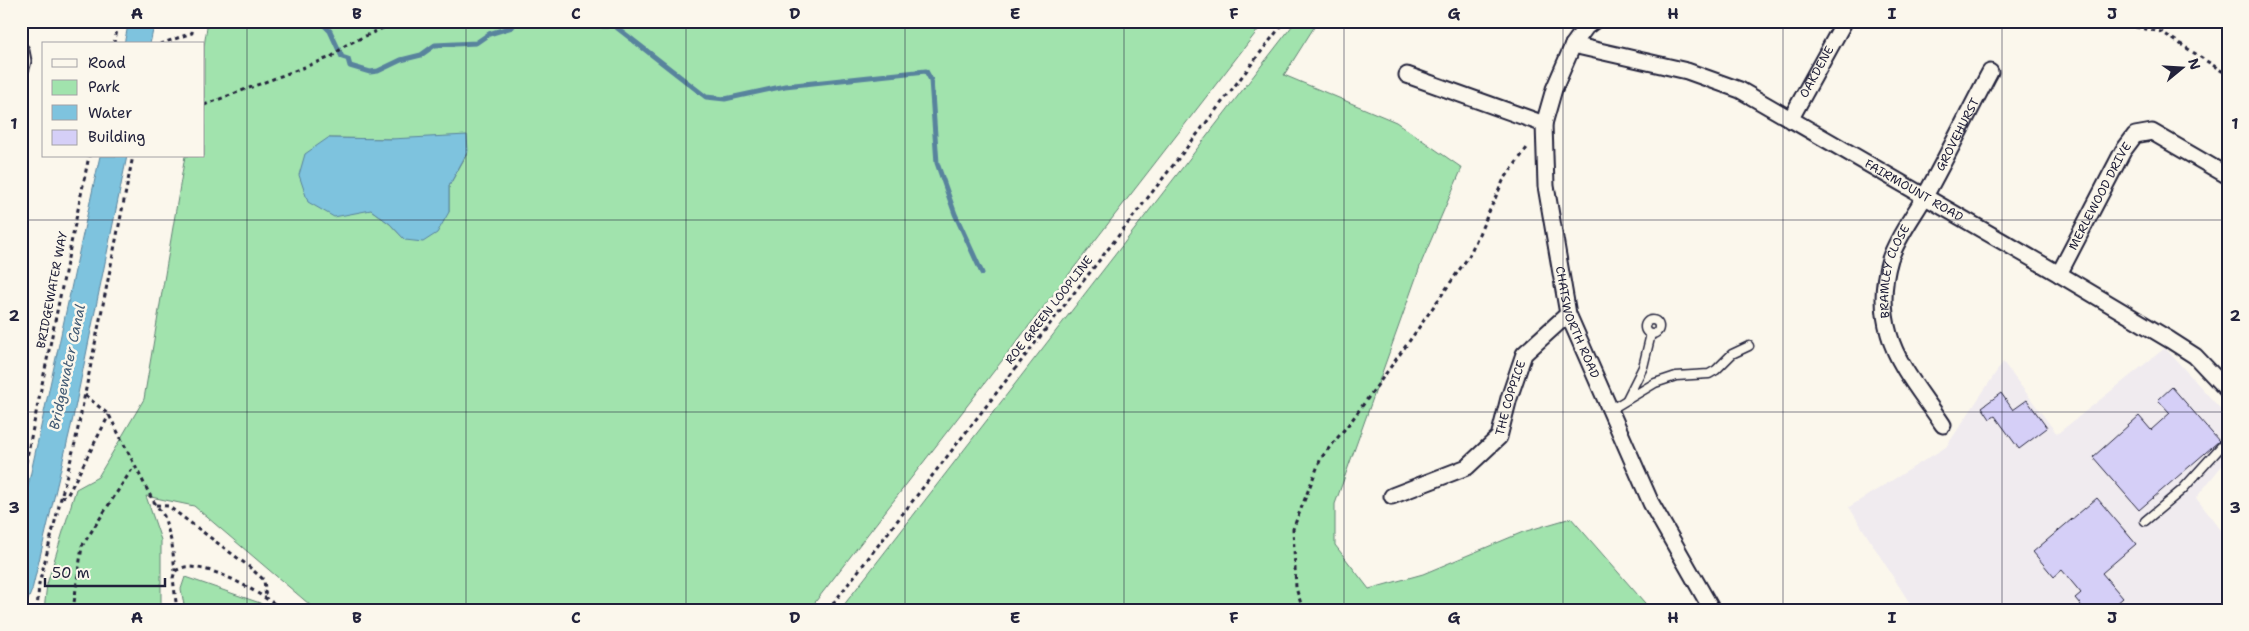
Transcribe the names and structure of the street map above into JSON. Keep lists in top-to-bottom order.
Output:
{
  "streets": {
    "street": [
      "OAKDENE",
      "GROVEHURST",
      "FAIRMOUNT ROAD",
      "MERLEWOOD DRIVE",
      "BRAMLEY CLOSE",
      "CHATSWORTH ROAD",
      "THE COPPICE"
    ],
    "path": ["BRIDGEWATER WAY", "ROE GREEN LOOPLINE"]
  },
  "crossings": [
    ["OAKDENE", "FAIRMOUNT ROAD"],
    ["GROVEHURST", "FAIRMOUNT ROAD"],
    ["GROVEHURST", "BRAMLEY CLOSE"],
    ["FAIRMOUNT ROAD", "MERLEWOOD DRIVE"],
    ["FAIRMOUNT ROAD", "BRAMLEY CLOSE"],
    ["FAIRMOUNT ROAD", "CHATSWORTH ROAD"],
    ["CHATSWORTH ROAD", "THE COPPICE"]
  ],
  "water": ["Bridgewater Canal"],
  "legend": [
    "Road",
    "Park",
    "Water",
    "Building"
  ],
  "scale_bar": "50 m",
  "north": "right",
  "grid": {
    "columns": [
      "A",
      "B",
      "C",
      "D",
      "E",
      "F",
      "G",
      "H",
      "I",
      "J"
    ],
    "rows": ["1", "2", "3"]
  }
}
